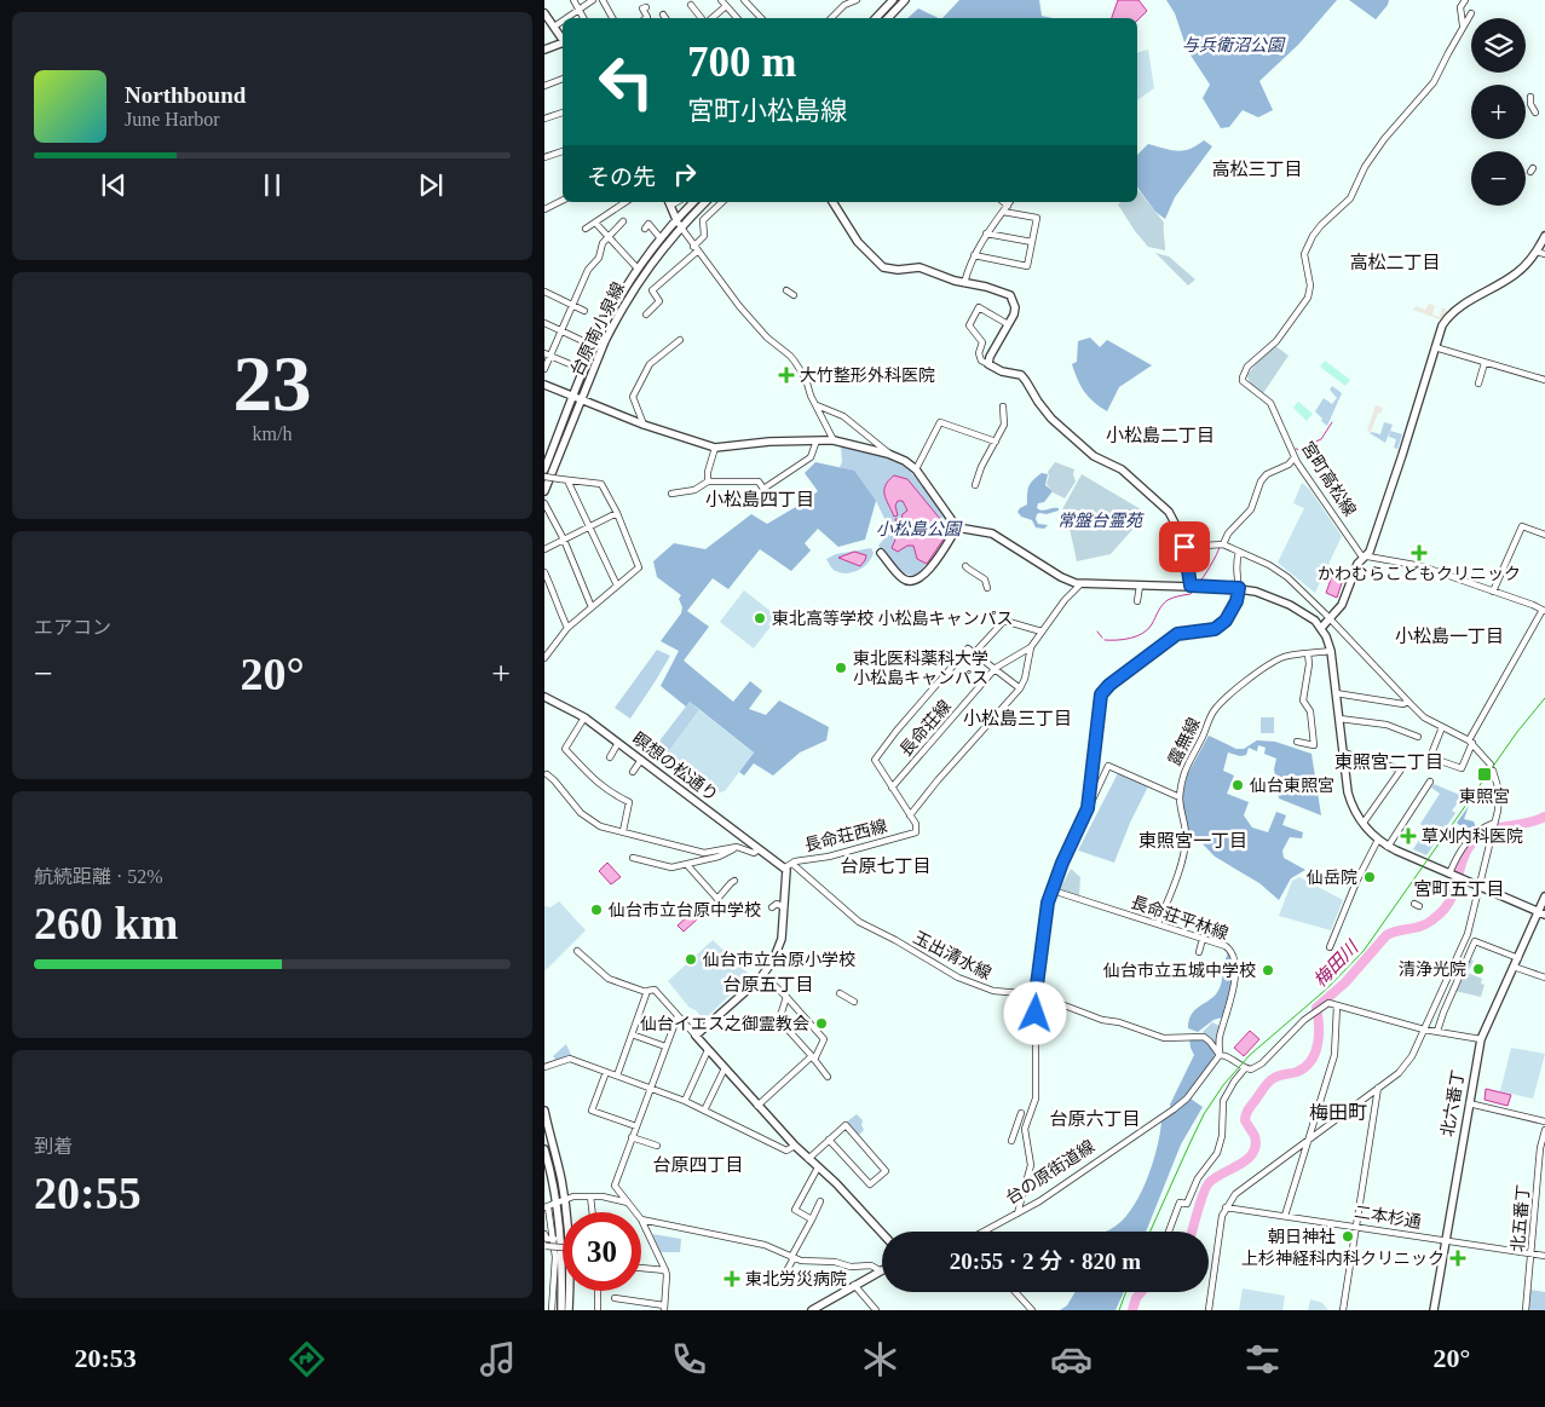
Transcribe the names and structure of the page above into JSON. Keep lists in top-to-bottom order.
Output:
{
  "streets": {
    "street": [
      "台原南小泉線",
      "宮町高松線",
      "長命荘線",
      "露無線",
      "瞑想の松通り",
      "長命荘西線",
      "長命荘平林線",
      "玉出清水線",
      "北六番丁",
      "台の原街道線",
      "二本杉通",
      "北五番丁"
    ]
  },
  "crossings": [
    ["瞑想の松通り", "長命荘西線"],
    ["長命荘西線", "玉出清水線"],
    ["長命荘平林線", "玉出清水線"],
    ["長命荘平林線", "台の原街道線"],
    ["玉出清水線", "台の原街道線"],
    ["北六番丁", "二本杉通"],
    ["二本杉通", "北五番丁"]
  ],
  "districts": [
    "高松三丁目",
    "高松二丁目",
    "小松島二丁目",
    "小松島四丁目",
    "小松島一丁目",
    "小松島三丁目",
    "東照宮二丁目",
    "東照宮一丁目",
    "台原七丁目",
    "宮町五丁目",
    "台原五丁目",
    "梅田町",
    "台原六丁目",
    "台原四丁目"
  ],
  "water": ["梅田川"],
  "parks": ["与兵衛沼公園", "常盤台霊苑", "小松島公園"],
  "places": {
    "health": [
      "大竹整形外科医院",
      "かわむらこどもクリニック",
      "草刈内科医院",
      "上杉神経科内科クリニック",
      "東北労災病院"
    ],
    "other": [
      "東北高等学校 小松島キャンパス",
      "東北医科薬科大学 小松島キャンパス",
      "仙台東照宮",
      "仙岳院",
      "仙台市立台原中学校",
      "仙台市立台原小学校",
      "清浄光院",
      "仙台市立五城中学校",
      "仙台イエス之御霊教会",
      "朝日神社"
    ],
    "transit": ["東照宮"]
  },
  "page": {
    "map_buttons": ["+", "−"],
    "turn": ["700 m", "宮町小松島線"],
    "song": ["Northbound", "June Harbor"],
    "then": "その先",
    "tile": [
      ["23", "km/h"],
      "エアコン",
      ["航続距離 · 52%", "260 km"],
      ["到着", "20:55"]
    ],
    "heat": ["−", "20°", "+"],
    "limit": "30",
    "trip": "20:55 · 2 分 · 820 m",
    "tabs": ["20:53", "20°"]
  }
}
